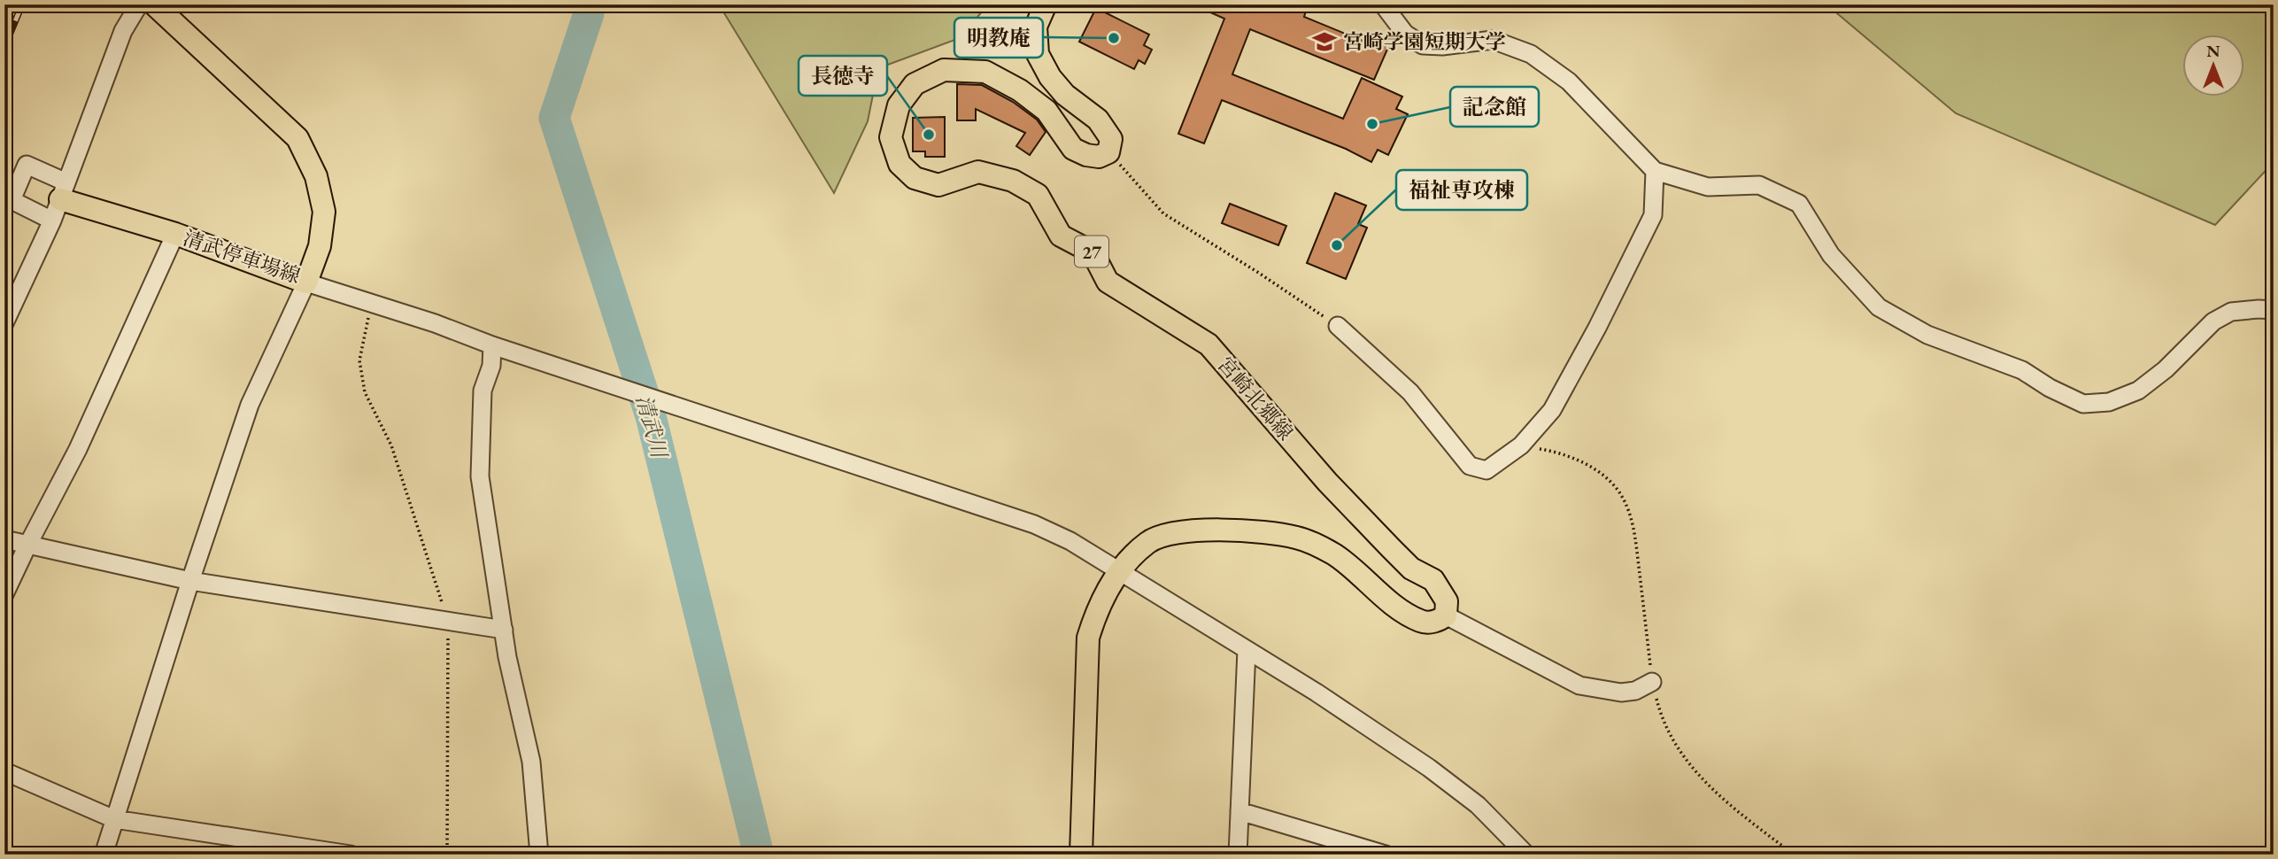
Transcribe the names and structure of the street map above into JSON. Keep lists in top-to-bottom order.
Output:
{
  "streets": {
    "main road": ["27", "清武停車場線", "宮崎北郷線"]
  },
  "water": ["清武川"],
  "places": {
    "other": [
      "明教庵",
      "記念館",
      "長徳寺",
      "福祉専攻棟"
    ],
    "school or university": ["宮崎学園短期大学"]
  },
  "north": "top"
}
